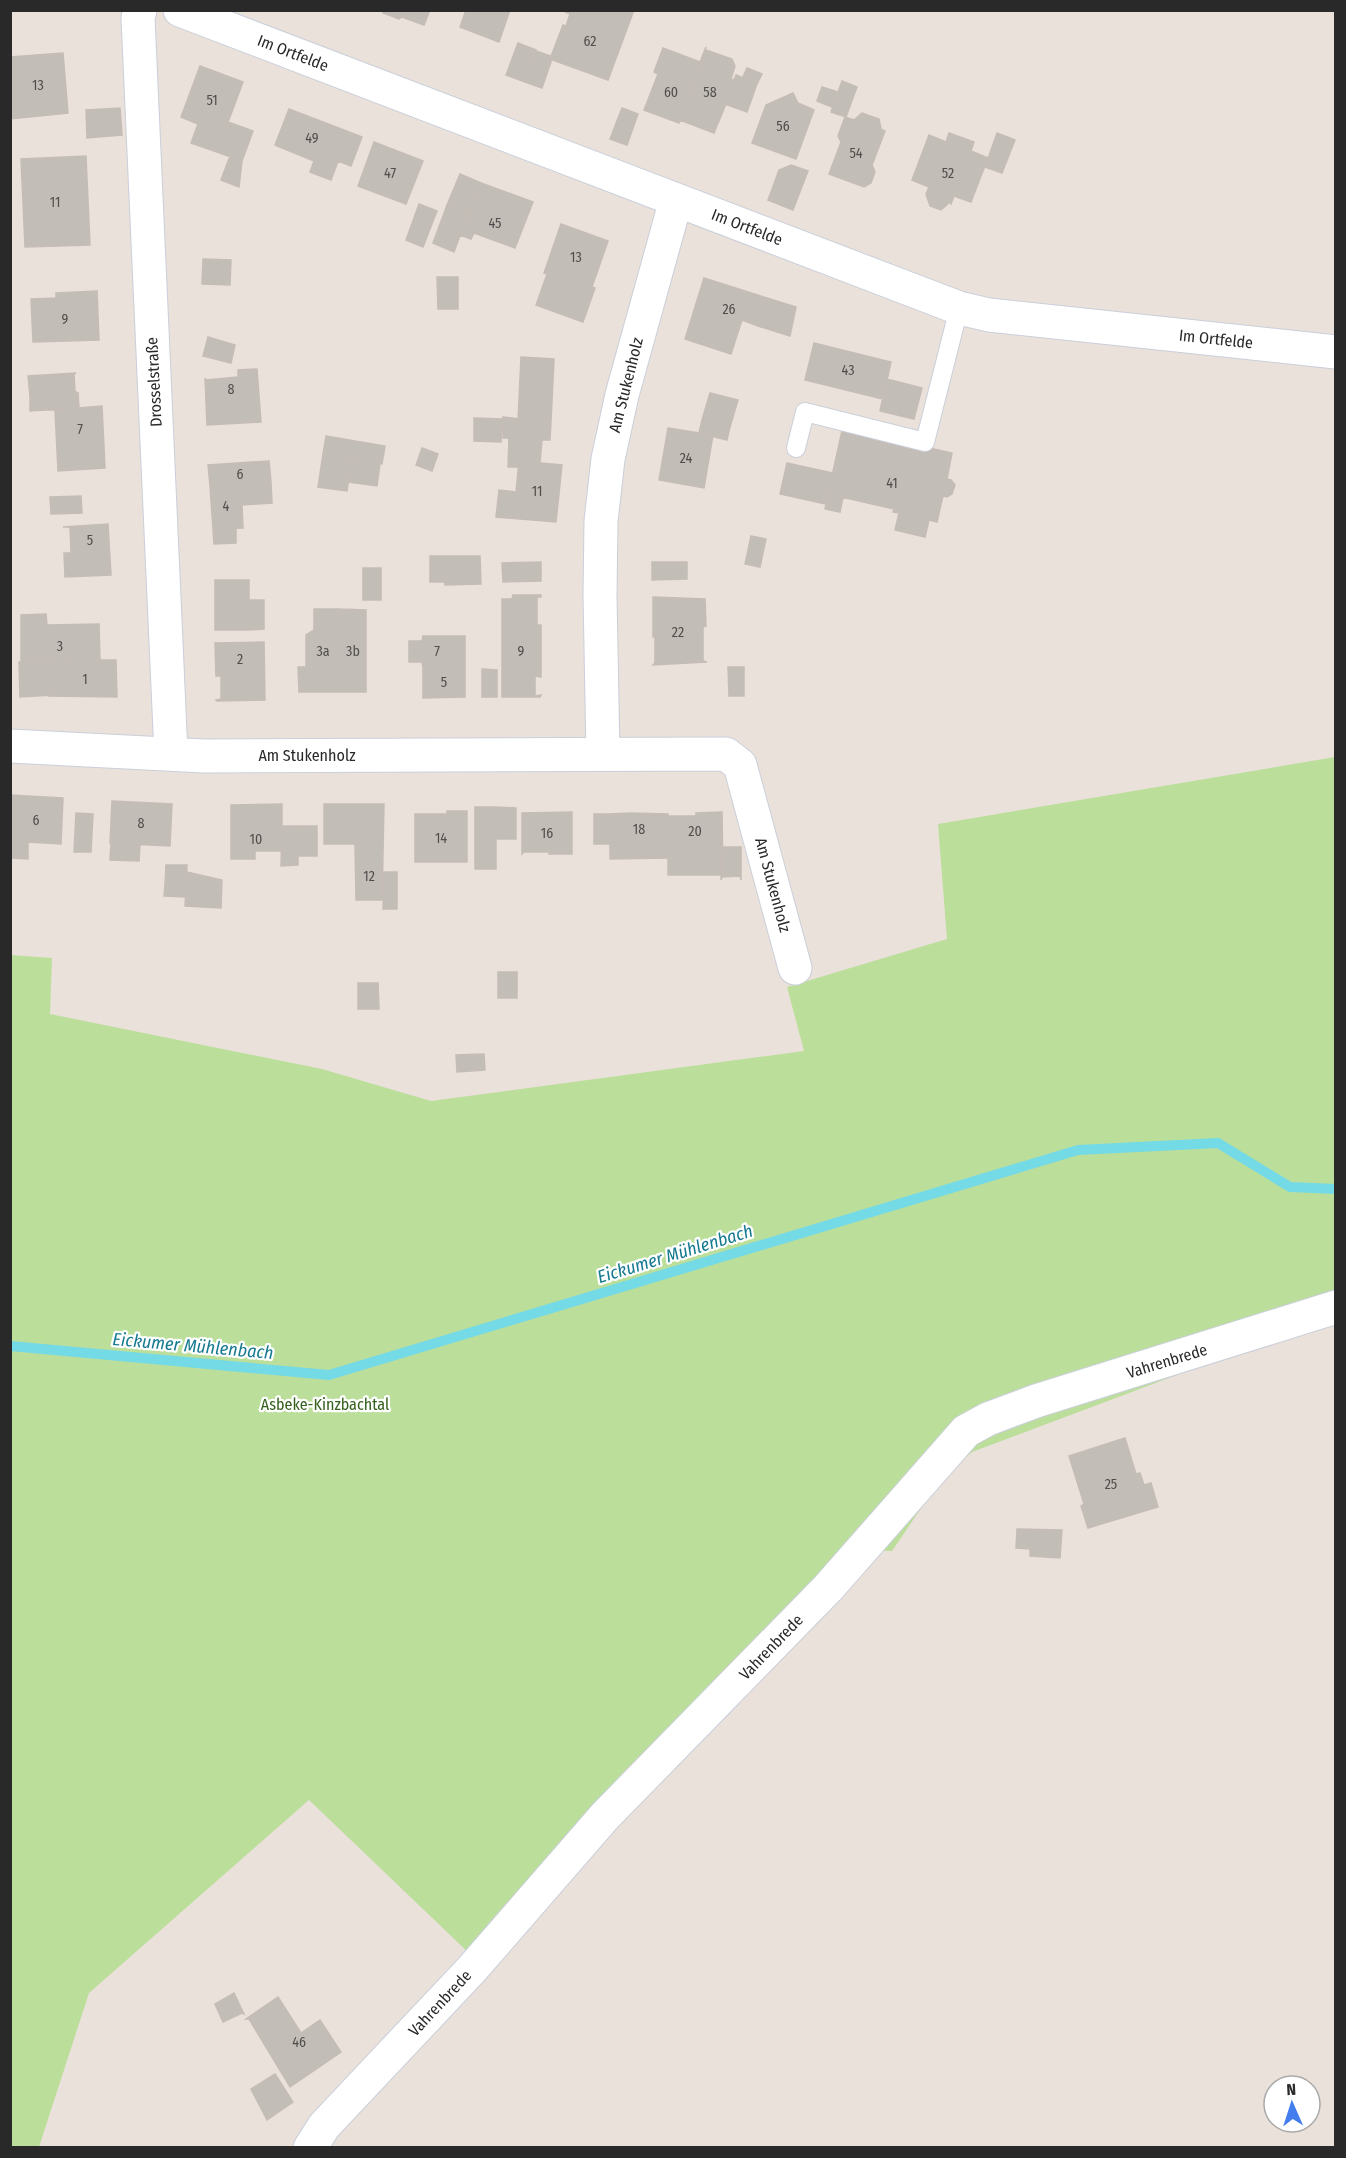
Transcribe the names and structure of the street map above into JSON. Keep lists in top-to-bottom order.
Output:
{
  "streets": {
    "street": [
      "Im Ortfelde",
      "Drosselstraße",
      "Am Stukenholz",
      "Vahrenbrede"
    ]
  },
  "crossings": [
    ["Im Ortfelde", "Am Stukenholz"],
    ["Drosselstraße", "Am Stukenholz"]
  ],
  "water": ["Eickumer Mühlenbach"],
  "parks": ["Asbeke-Kinzbachtal"],
  "house_numbers": [
    "62",
    "13",
    "60",
    "58",
    "51",
    "56",
    "49",
    "54",
    "47",
    "52",
    "11",
    "45",
    "13",
    "26",
    "9",
    "43",
    "8",
    "7",
    "24",
    "6",
    "41",
    "11",
    "4",
    "5",
    "22",
    "3",
    "3a",
    "3b",
    "7",
    "9",
    "2",
    "1",
    "5",
    "6",
    "8",
    "18",
    "20",
    "16",
    "14",
    "10",
    "12",
    "25",
    "46"
  ],
  "north": "top"
}
